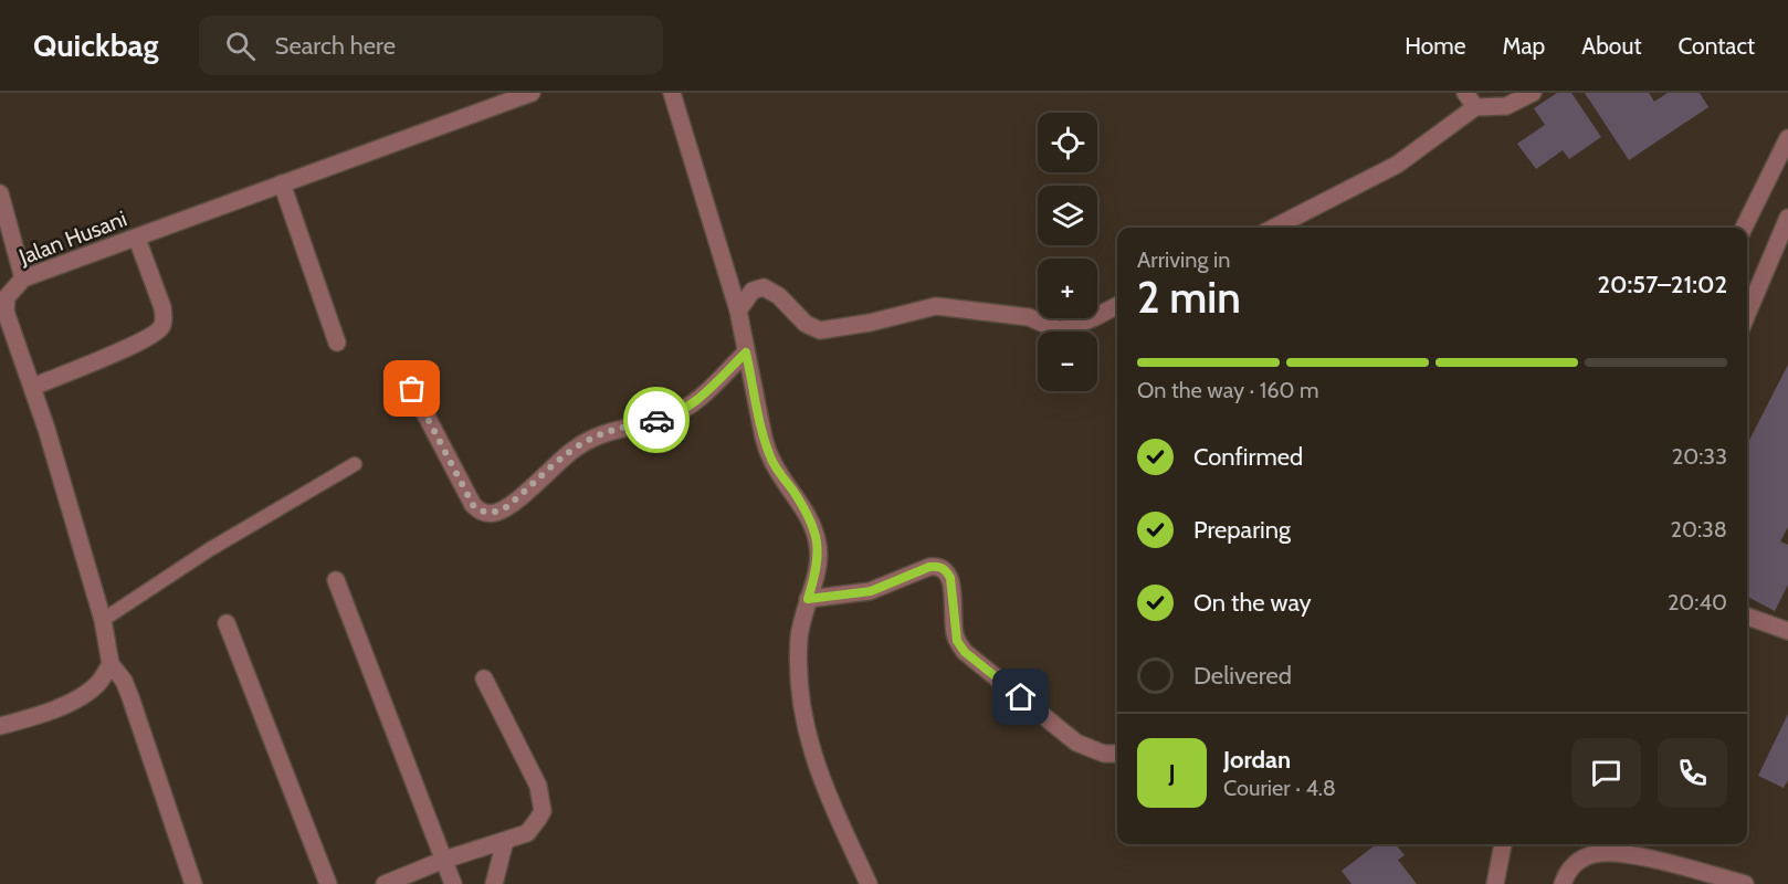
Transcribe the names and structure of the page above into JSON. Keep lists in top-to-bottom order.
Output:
{
  "streets": {
    "street": ["Jalan Husani"]
  },
  "page": {
    "header": "Quickbag",
    "search": "Search here",
    "nav": [
      "Home",
      "Map",
      "About",
      "Contact"
    ],
    "map_buttons": ["+", "−"],
    "heading": ["2 min", "Arriving in", "20:57–21:02"],
    "panel": ["Jordan", "Courier · 4.8"],
    "bar": "On the way · 160 m",
    "list": [
      ["Confirmed", "20:33"],
      ["Preparing", "20:38"],
      ["On the way", "20:40"],
      "Delivered"
    ],
    "round": "J"
  }
}
